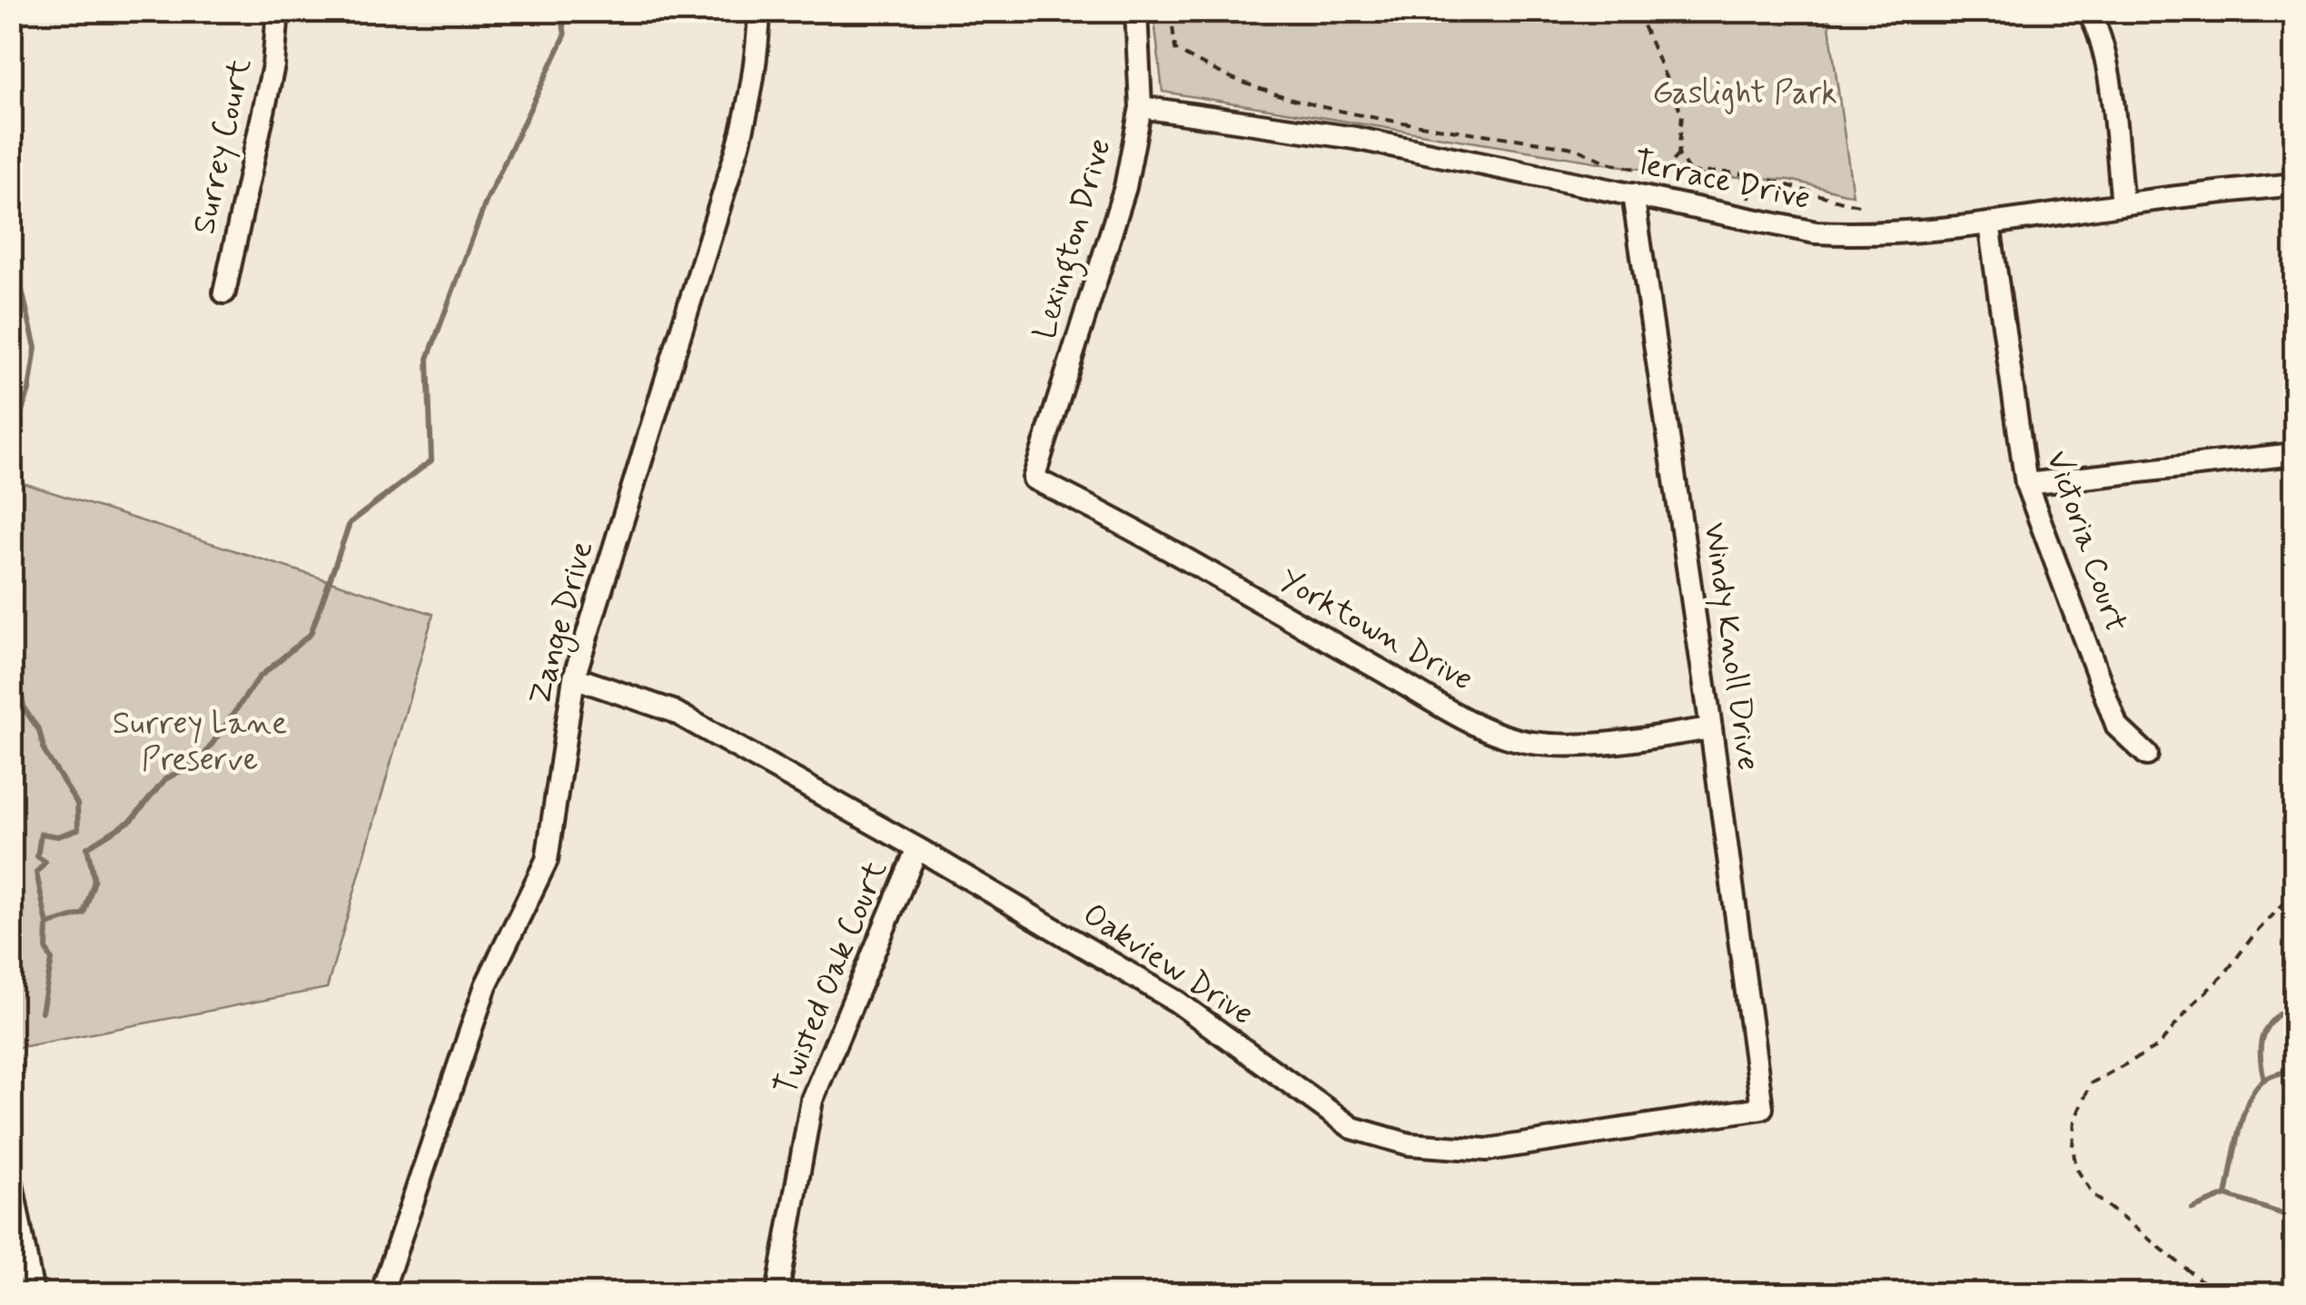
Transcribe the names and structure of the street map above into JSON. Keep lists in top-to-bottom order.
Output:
{
  "streets": {
    "street": [
      "Surrey Court",
      "Terrace Drive",
      "Lexington Drive",
      "Victoria Court",
      "Zange Drive",
      "Yorktown Drive",
      "Windy Knoll Drive",
      "Oakview Drive",
      "Twisted Oak Court"
    ]
  },
  "crossings": [
    ["Terrace Drive", "Lexington Drive"],
    ["Terrace Drive", "Victoria Court"],
    ["Terrace Drive", "Windy Knoll Drive"],
    ["Lexington Drive", "Yorktown Drive"],
    ["Zange Drive", "Oakview Drive"],
    ["Yorktown Drive", "Windy Knoll Drive"],
    ["Windy Knoll Drive", "Oakview Drive"],
    ["Oakview Drive", "Twisted Oak Court"]
  ],
  "parks": ["Gaslight Park", "Surrey Lane Preserve"]
}
